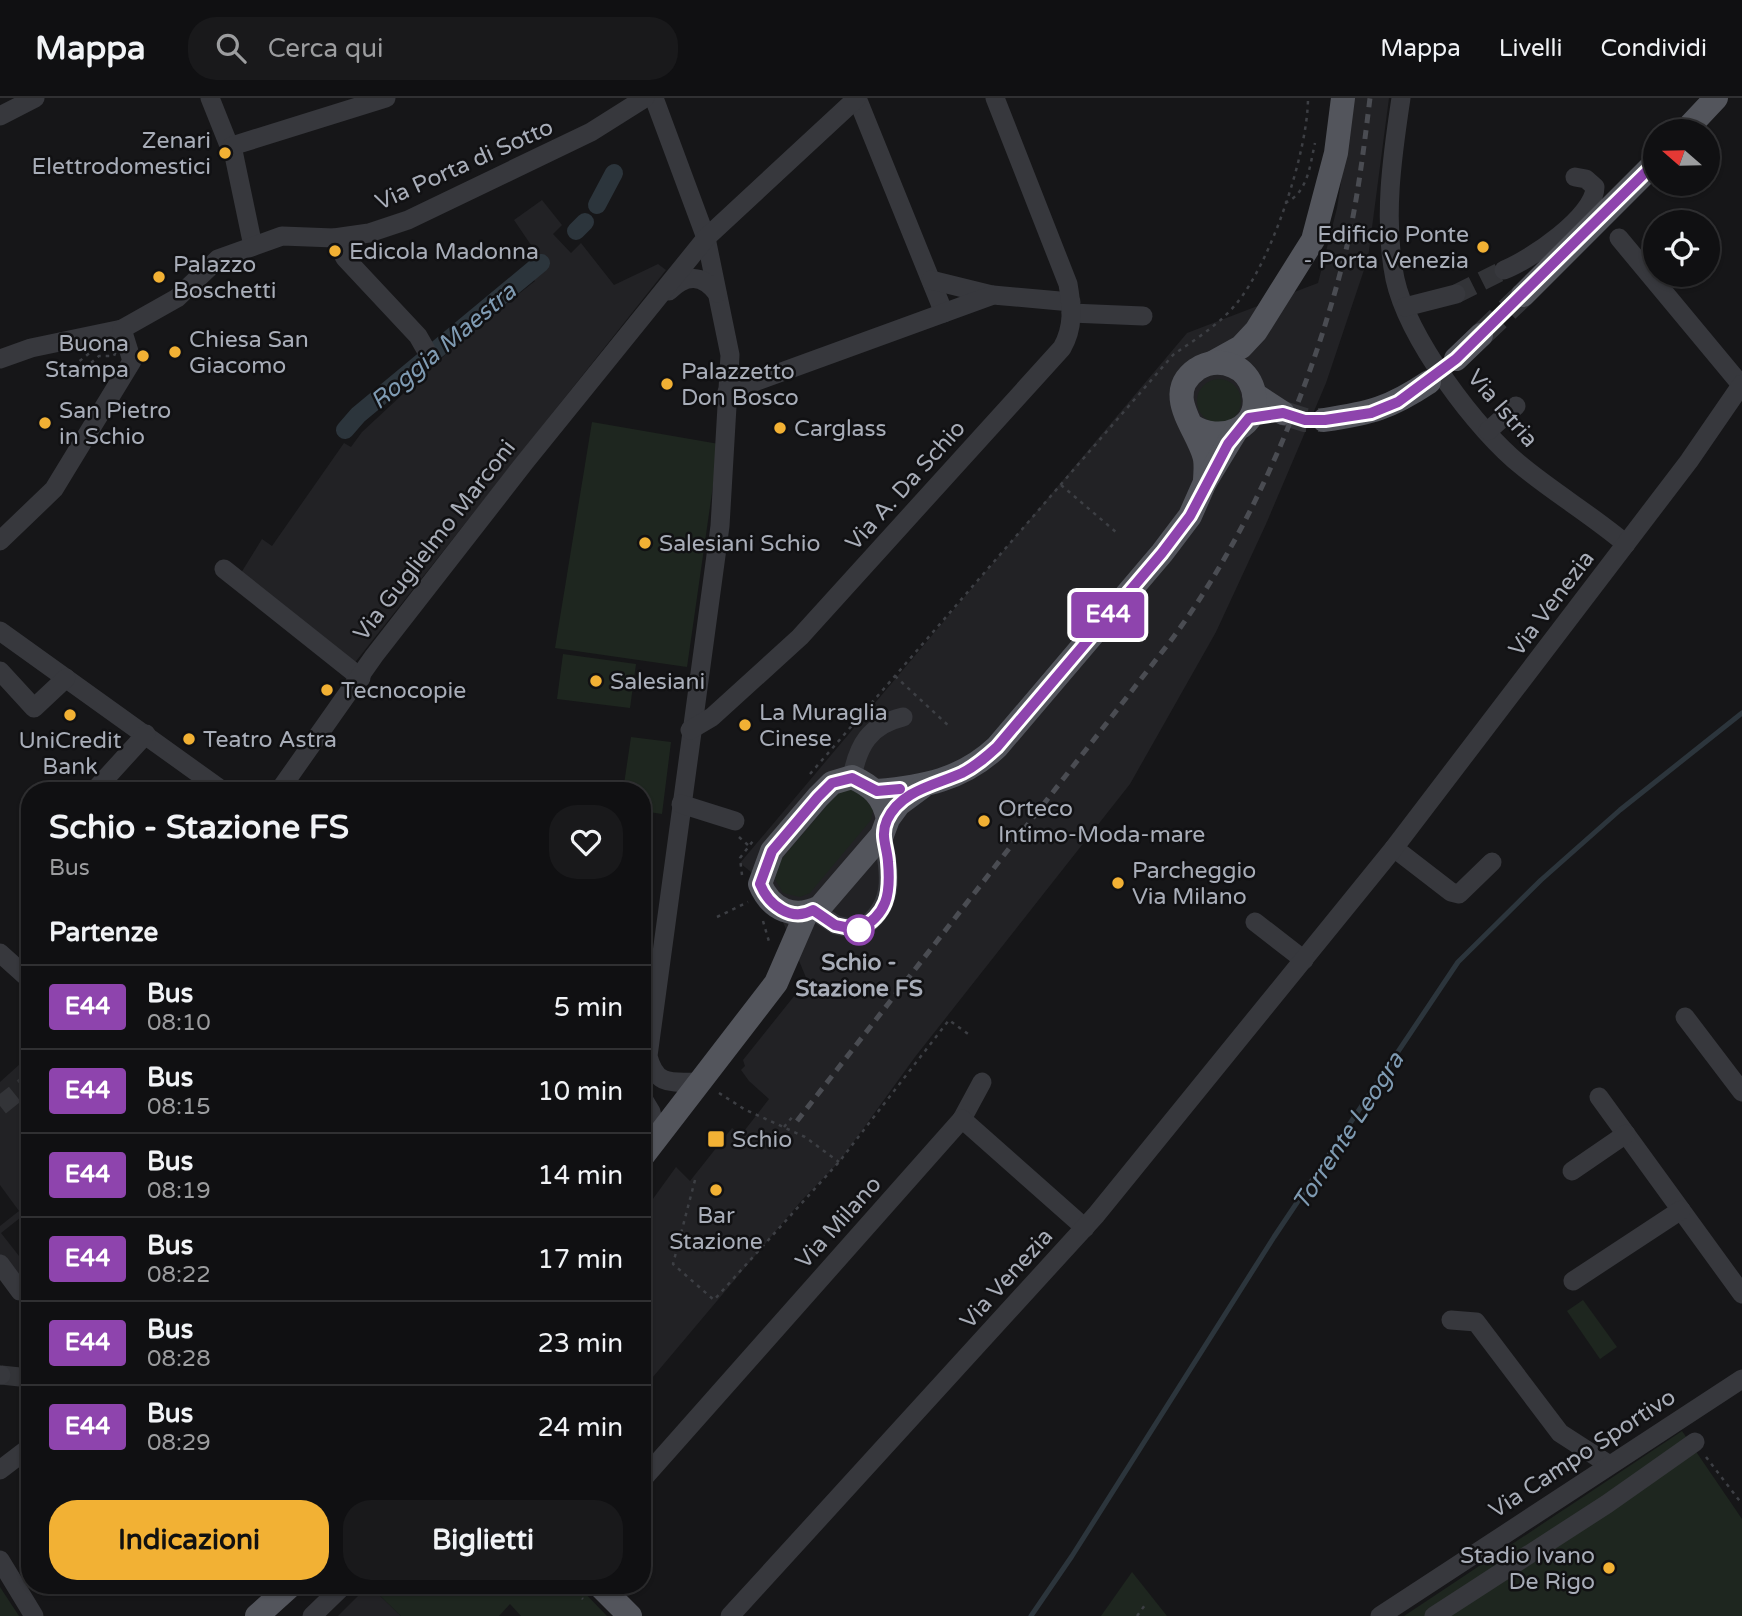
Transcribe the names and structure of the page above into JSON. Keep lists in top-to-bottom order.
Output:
{
  "streets": {
    "street": [
      "Via Porta di Sotto",
      "Via Istria",
      "Via A. Da Schio",
      "Via Guglielmo Marconi",
      "Via Venezia",
      "Via Milano",
      "Via Campo Sportivo"
    ]
  },
  "crossings": [
    ["Via Istria", "Via Venezia"]
  ],
  "water": ["Roggia Maestra", "Torrente Leogra"],
  "places": {
    "other": [
      "Zenari Elettrodomestici",
      "Edificio Ponte - Porta Venezia",
      "Edicola Madonna",
      "Palazzo Boschetti",
      "Chiesa San Giacomo",
      "Buona Stampa",
      "Palazzetto Don Bosco",
      "San Pietro in Schio",
      "Carglass",
      "Salesiani Schio",
      "Salesiani",
      "Tecnocopie",
      "UniCredit Bank",
      "La Muraglia Cinese",
      "Teatro Astra",
      "Orteco Intimo-Moda-mare",
      "Parcheggio Via Milano",
      "Schio - Stazione FS",
      "Bar Stazione",
      "Stadio Ivano De Rigo"
    ],
    "transit": ["Schio"]
  },
  "lines": ["bus line E44"],
  "north": "left",
  "page": {
    "header": "Mappa",
    "search": "Cerca qui",
    "nav": ["Mappa", "Livelli", "Condividi"],
    "on_map": "E44",
    "heading": [
      ["Schio - Stazione FS", "Bus"],
      "Partenze"
    ],
    "list": [
      {
        "mark": "E44",
        "name": "Bus",
        "note": "08:10",
        "value": "5 min"
      },
      {
        "mark": "E44",
        "name": "Bus",
        "note": "08:15",
        "value": "10 min"
      },
      {
        "mark": "E44",
        "name": "Bus",
        "note": "08:19",
        "value": "14 min"
      },
      {
        "mark": "E44",
        "name": "Bus",
        "note": "08:22",
        "value": "17 min"
      },
      {
        "mark": "E44",
        "name": "Bus",
        "note": "08:28",
        "value": "23 min"
      },
      {
        "mark": "E44",
        "name": "Bus",
        "note": "08:29",
        "value": "24 min"
      }
    ],
    "buttons": ["Indicazioni", "Biglietti"]
  }
}
